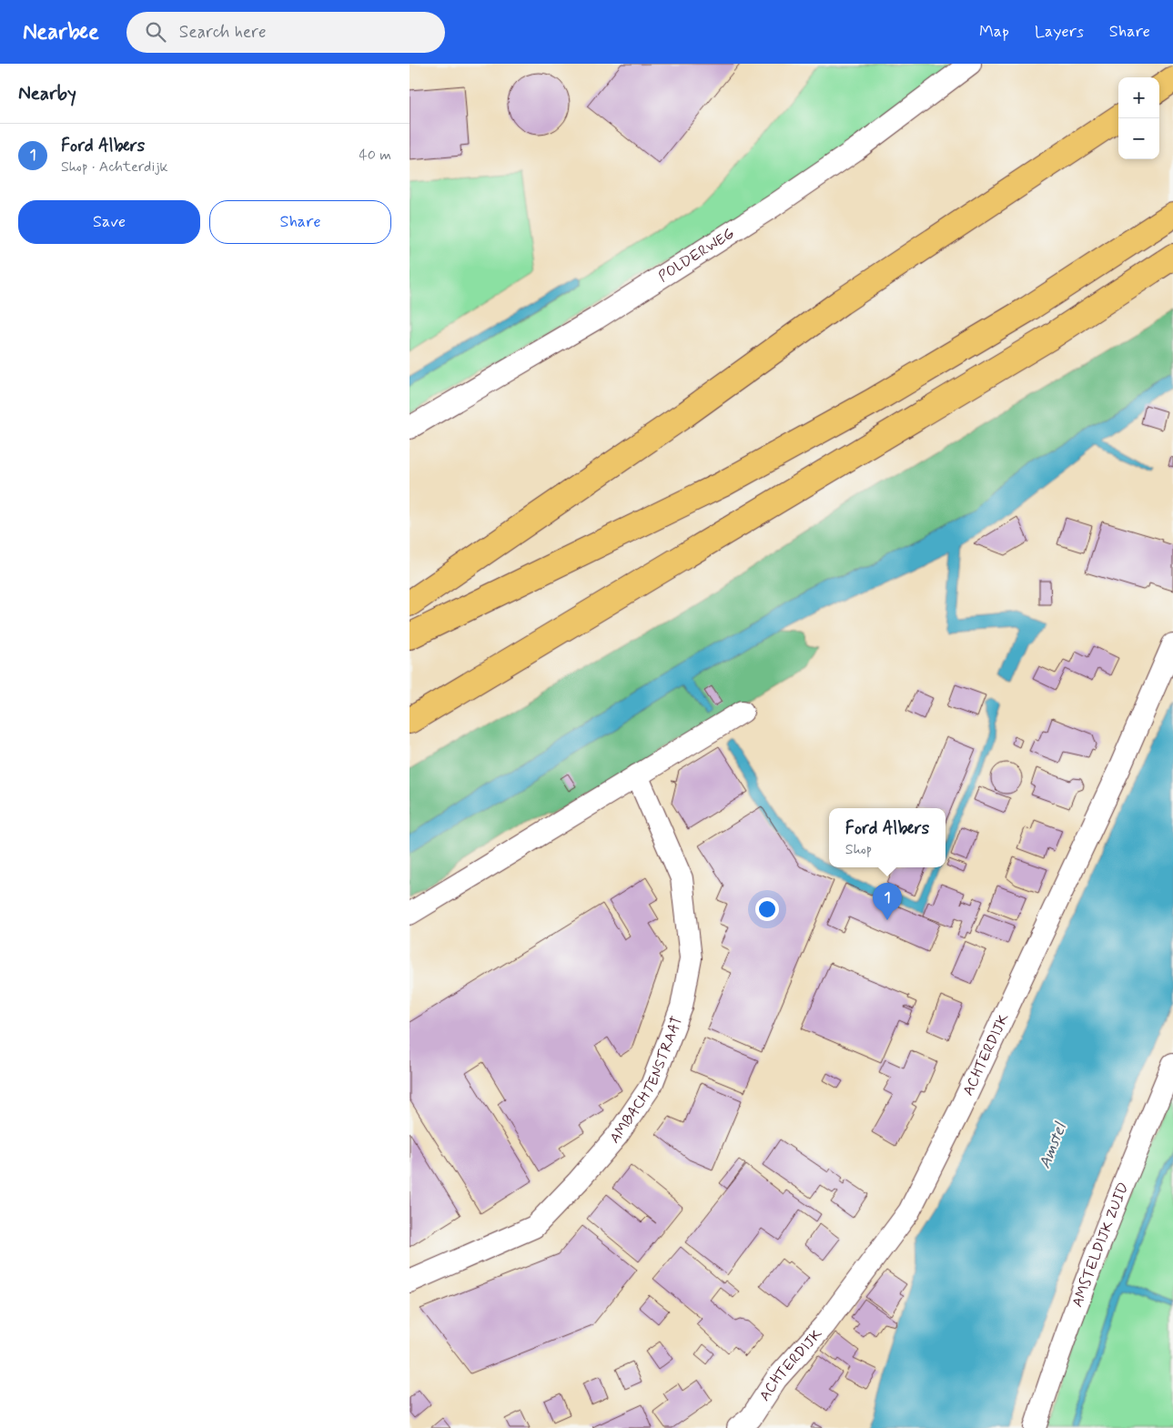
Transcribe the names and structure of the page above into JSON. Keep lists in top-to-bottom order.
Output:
{
  "streets": {
    "street": [
      "POLDERWEG",
      "ACHTERDIJK",
      "AMBACHTENSTRAAT",
      "AMSTELDIJK ZUID"
    ]
  },
  "water": ["Amstel"],
  "page": {
    "header": "Nearbee",
    "search": "Search here",
    "nav": ["Map", "Layers", "Share"],
    "heading": "Nearby",
    "map_buttons": ["+", "−"],
    "list": [
      {
        "mark": "1",
        "name": "Ford Albers",
        "note": "Shop · Achterdijk",
        "value": "40 m"
      }
    ],
    "buttons": ["Save", "Share"],
    "popup": ["Ford Albers", "Shop"],
    "pins": "1"
  }
}
